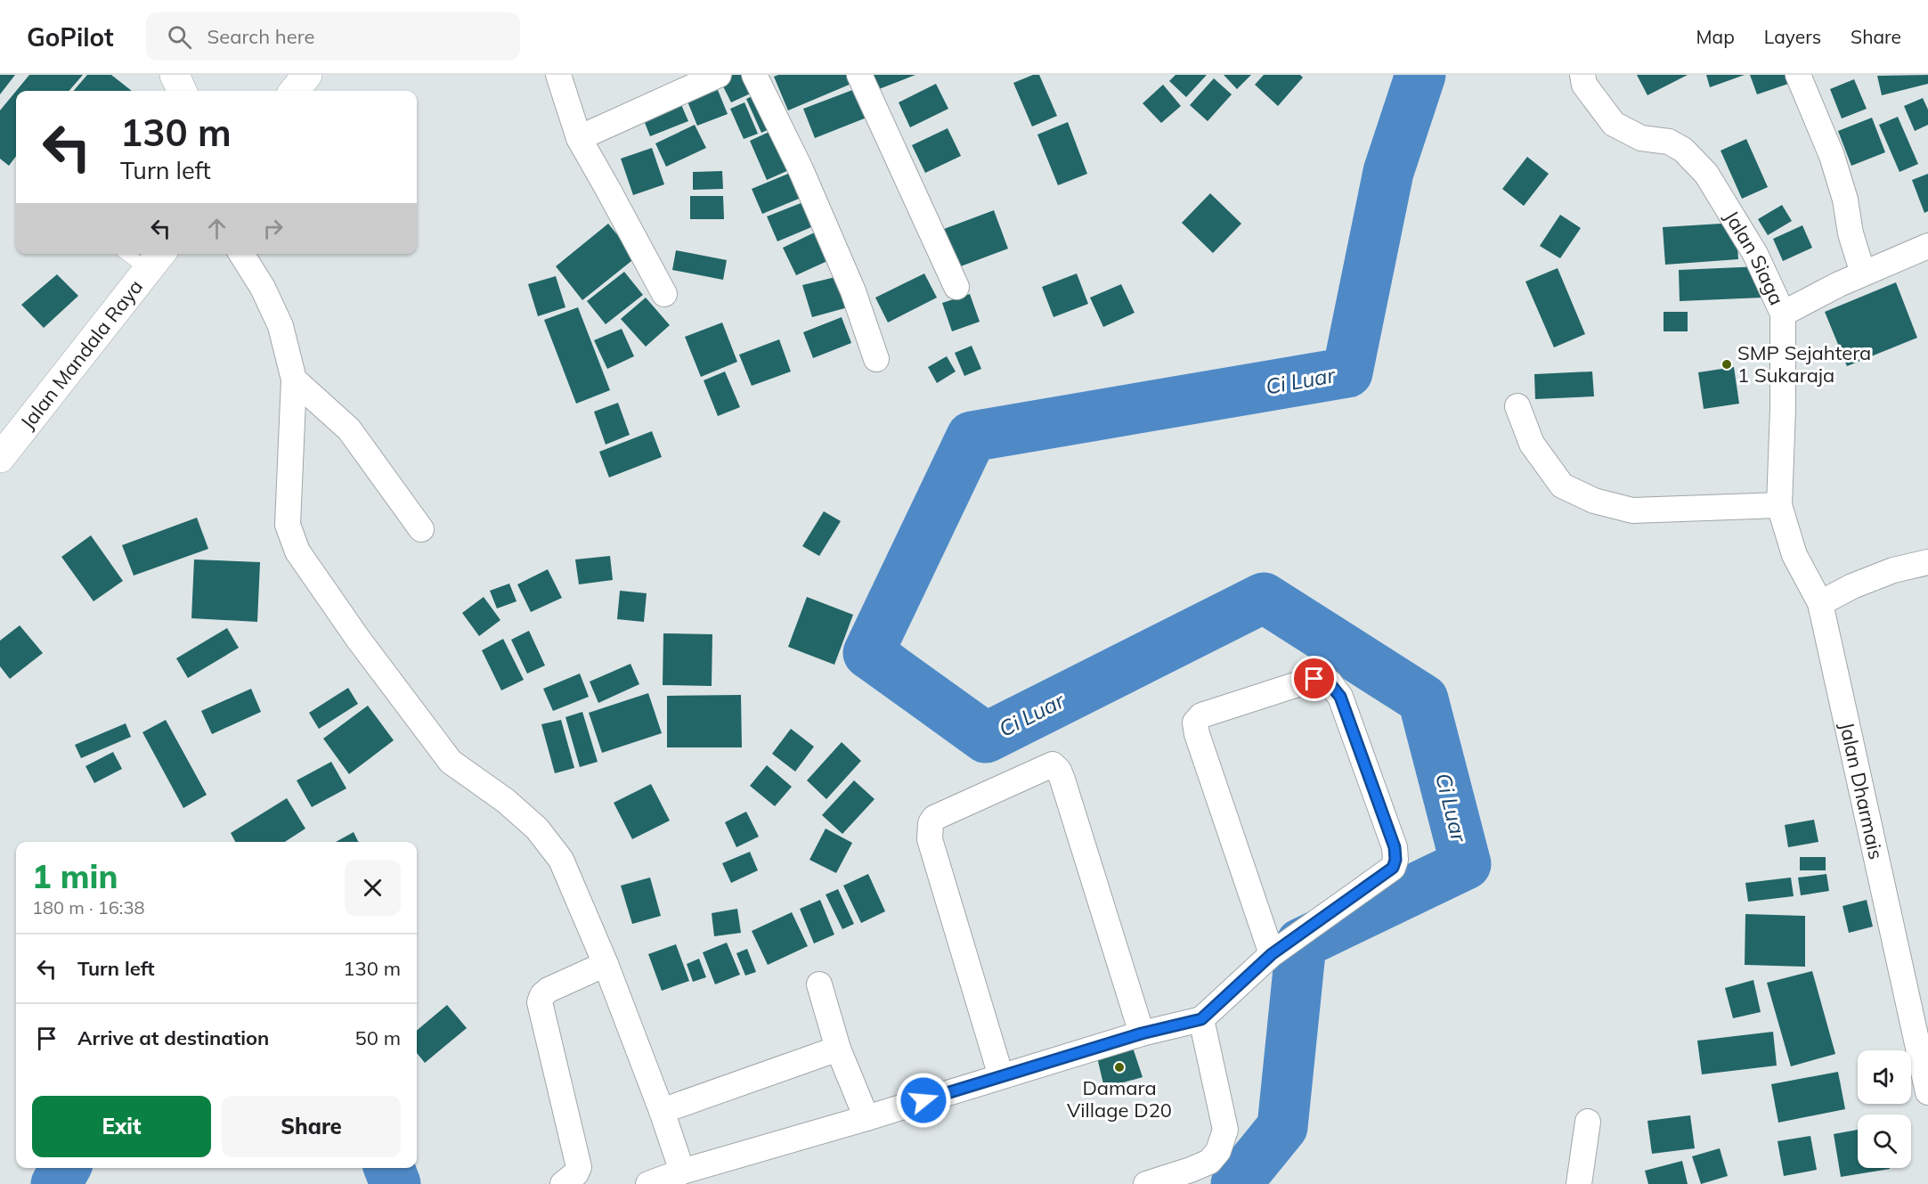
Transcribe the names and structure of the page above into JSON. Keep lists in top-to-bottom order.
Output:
{
  "streets": {
    "street": ["Jalan Siaga", "Jalan Mandala Raya", "Jalan Dharmais"]
  },
  "crossings": [
    ["Jalan Siaga", "Jalan Dharmais"]
  ],
  "water": ["Ci Luar"],
  "places": ["SMP Sejahtera 1 Sukaraja", "Damara Village D20"],
  "page": {
    "header": "GoPilot",
    "search": "Search here",
    "nav": ["Map", "Layers", "Share"],
    "turn": ["130 m", "Turn left"],
    "heading": ["1 min", "180 m · 16:38"],
    "list": [
      {
        "name": "Turn left",
        "value": "130 m"
      },
      {
        "name": "Arrive at destination",
        "value": "50 m"
      }
    ],
    "buttons": ["Exit", "Share"]
  }
}
